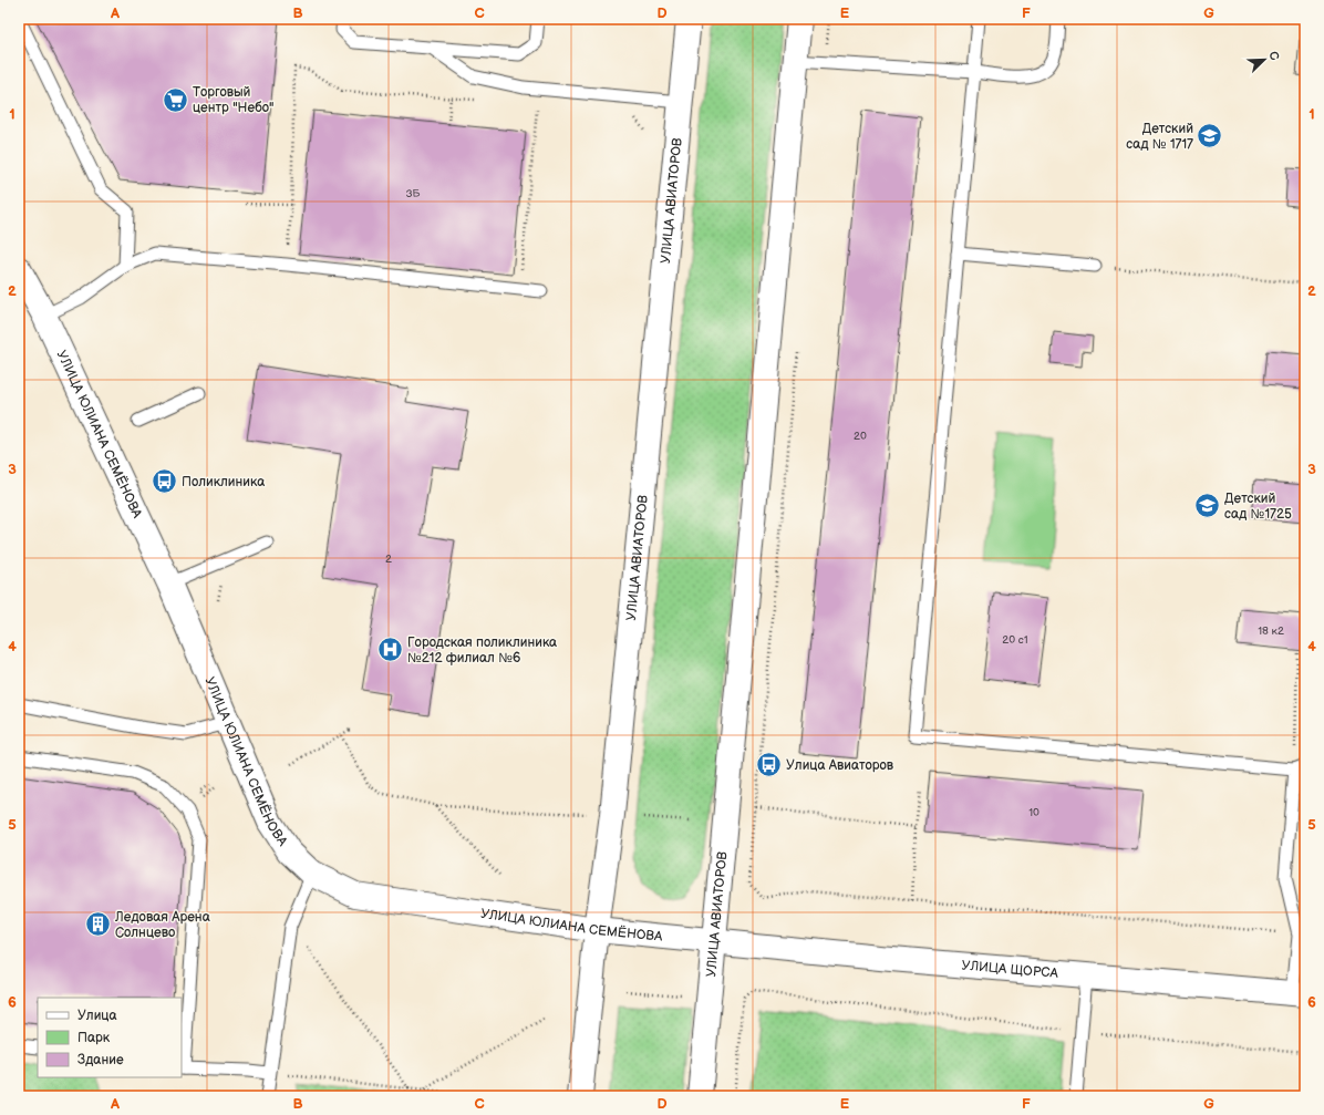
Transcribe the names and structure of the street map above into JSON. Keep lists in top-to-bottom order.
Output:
{
  "streets": {
    "street": ["УЛИЦА АВИАТОРОВ", "УЛИЦА ЮЛИАНА СЕМЁНОВА", "УЛИЦА ЩОРСА"]
  },
  "crossings": [
    ["УЛИЦА АВИАТОРОВ", "УЛИЦА ЮЛИАНА СЕМЁНОВА"],
    ["УЛИЦА АВИАТОРОВ", "УЛИЦА ЩОРСА"],
    ["УЛИЦА ЮЛИАНА СЕМЁНОВА", "УЛИЦА ЩОРСА"]
  ],
  "places": {
    "supermarket": ["Торговый центр \"Небо\""],
    "school or university": ["Детский сад № 1717", "Детский сад №1725"],
    "bus stop": ["Поликлиника", "Улица Авиаторов"],
    "hospital": ["Городская поликлиника №212 филиал №6"],
    "building": ["Ледовая Арена Солнцево"]
  },
  "house_numbers": [
    "3Б",
    "20",
    "2",
    "18 к2",
    "20 с1",
    "10"
  ],
  "legend": ["Улица", "Парк", "Здание"],
  "north": "top right",
  "grid": {
    "columns": [
      "A",
      "B",
      "C",
      "D",
      "E",
      "F",
      "G"
    ],
    "rows": [
      "1",
      "2",
      "3",
      "4",
      "5",
      "6"
    ]
  }
}
